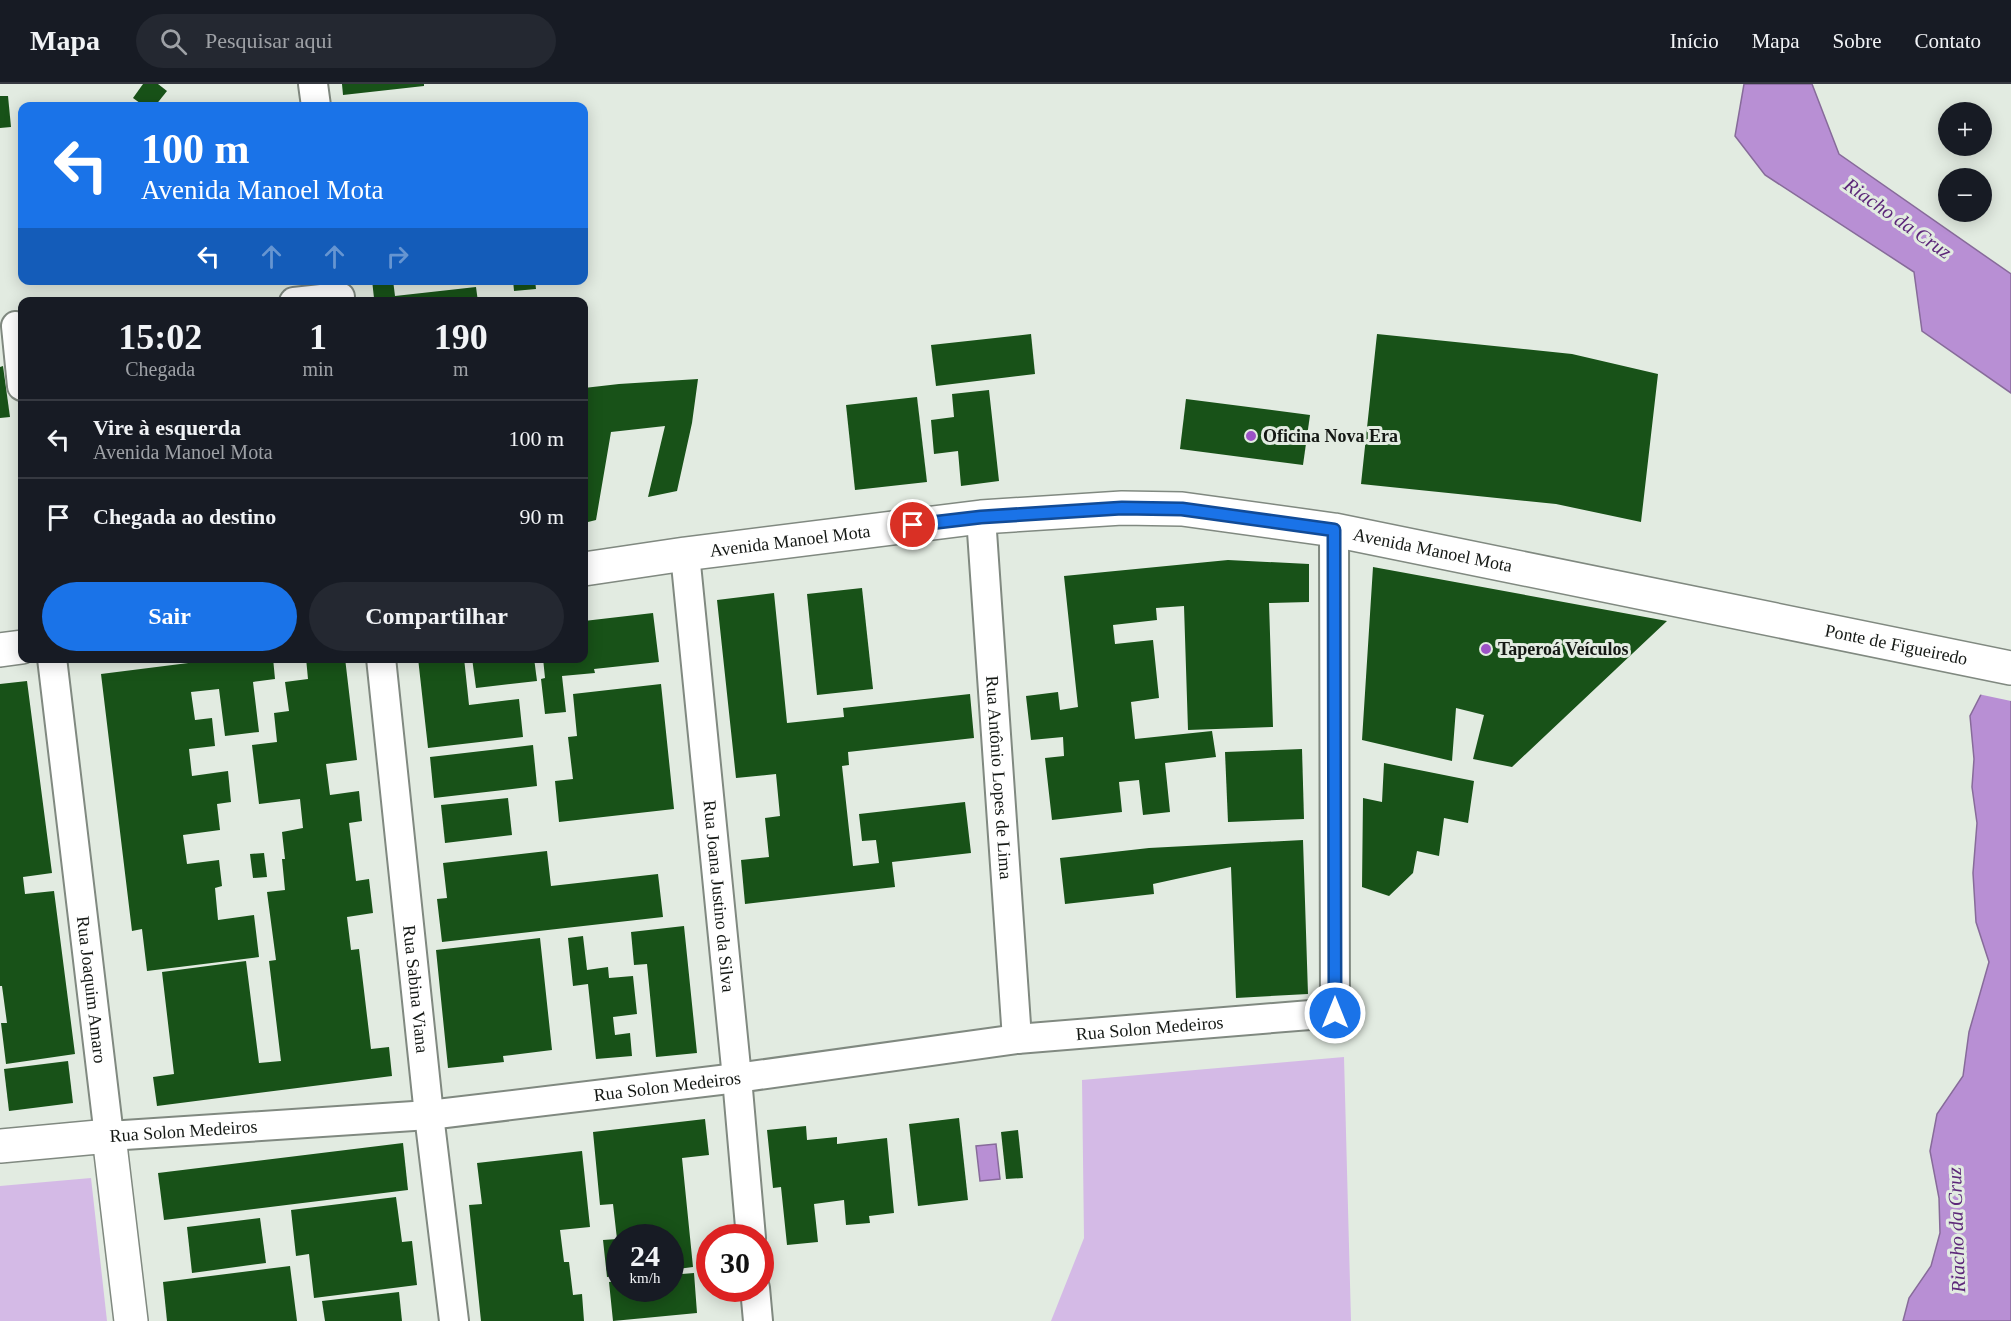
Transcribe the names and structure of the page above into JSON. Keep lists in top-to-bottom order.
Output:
{
  "streets": {
    "main road": [
      "Avenida Manoel Mota",
      "Ponte de Figueiredo",
      "Rua Joaquim Amaro",
      "Rua Solon Medeiros"
    ],
    "street": ["Rua Antônio Lopes de Lima", "Rua Joana Justino da Silva", "Rua Sabina Viana"]
  },
  "crossings": [
    ["Avenida Manoel Mota", "Ponte de Figueiredo"],
    ["Avenida Manoel Mota", "Rua Antônio Lopes de Lima"],
    ["Avenida Manoel Mota", "Rua Joana Justino da Silva"],
    ["Avenida Manoel Mota", "Rua Solon Medeiros"],
    ["Rua Antônio Lopes de Lima", "Rua Solon Medeiros"],
    ["Rua Joana Justino da Silva", "Rua Solon Medeiros"],
    ["Rua Joaquim Amaro", "Rua Solon Medeiros"],
    ["Rua Sabina Viana", "Rua Solon Medeiros"]
  ],
  "water": ["Riacho da Cruz"],
  "places": ["Oficina Nova Era", "Taperoá Veículos"],
  "page": {
    "header": "Mapa",
    "search": "Pesquisar aqui",
    "nav": [
      "Início",
      "Mapa",
      "Sobre",
      "Contato"
    ],
    "map_buttons": ["+", "−"],
    "turn": ["100 m", "Avenida Manoel Mota"],
    "eta": [
      "15:02",
      "Chegada",
      "1",
      "min",
      "190",
      "m"
    ],
    "list": [
      {
        "name": "Vire à esquerda",
        "note": "Avenida Manoel Mota",
        "value": "100 m"
      },
      {
        "name": "Chegada ao destino",
        "value": "90 m"
      }
    ],
    "buttons": ["Sair", "Compartilhar"],
    "speed": "24 km/h",
    "limit": "30"
  }
}
